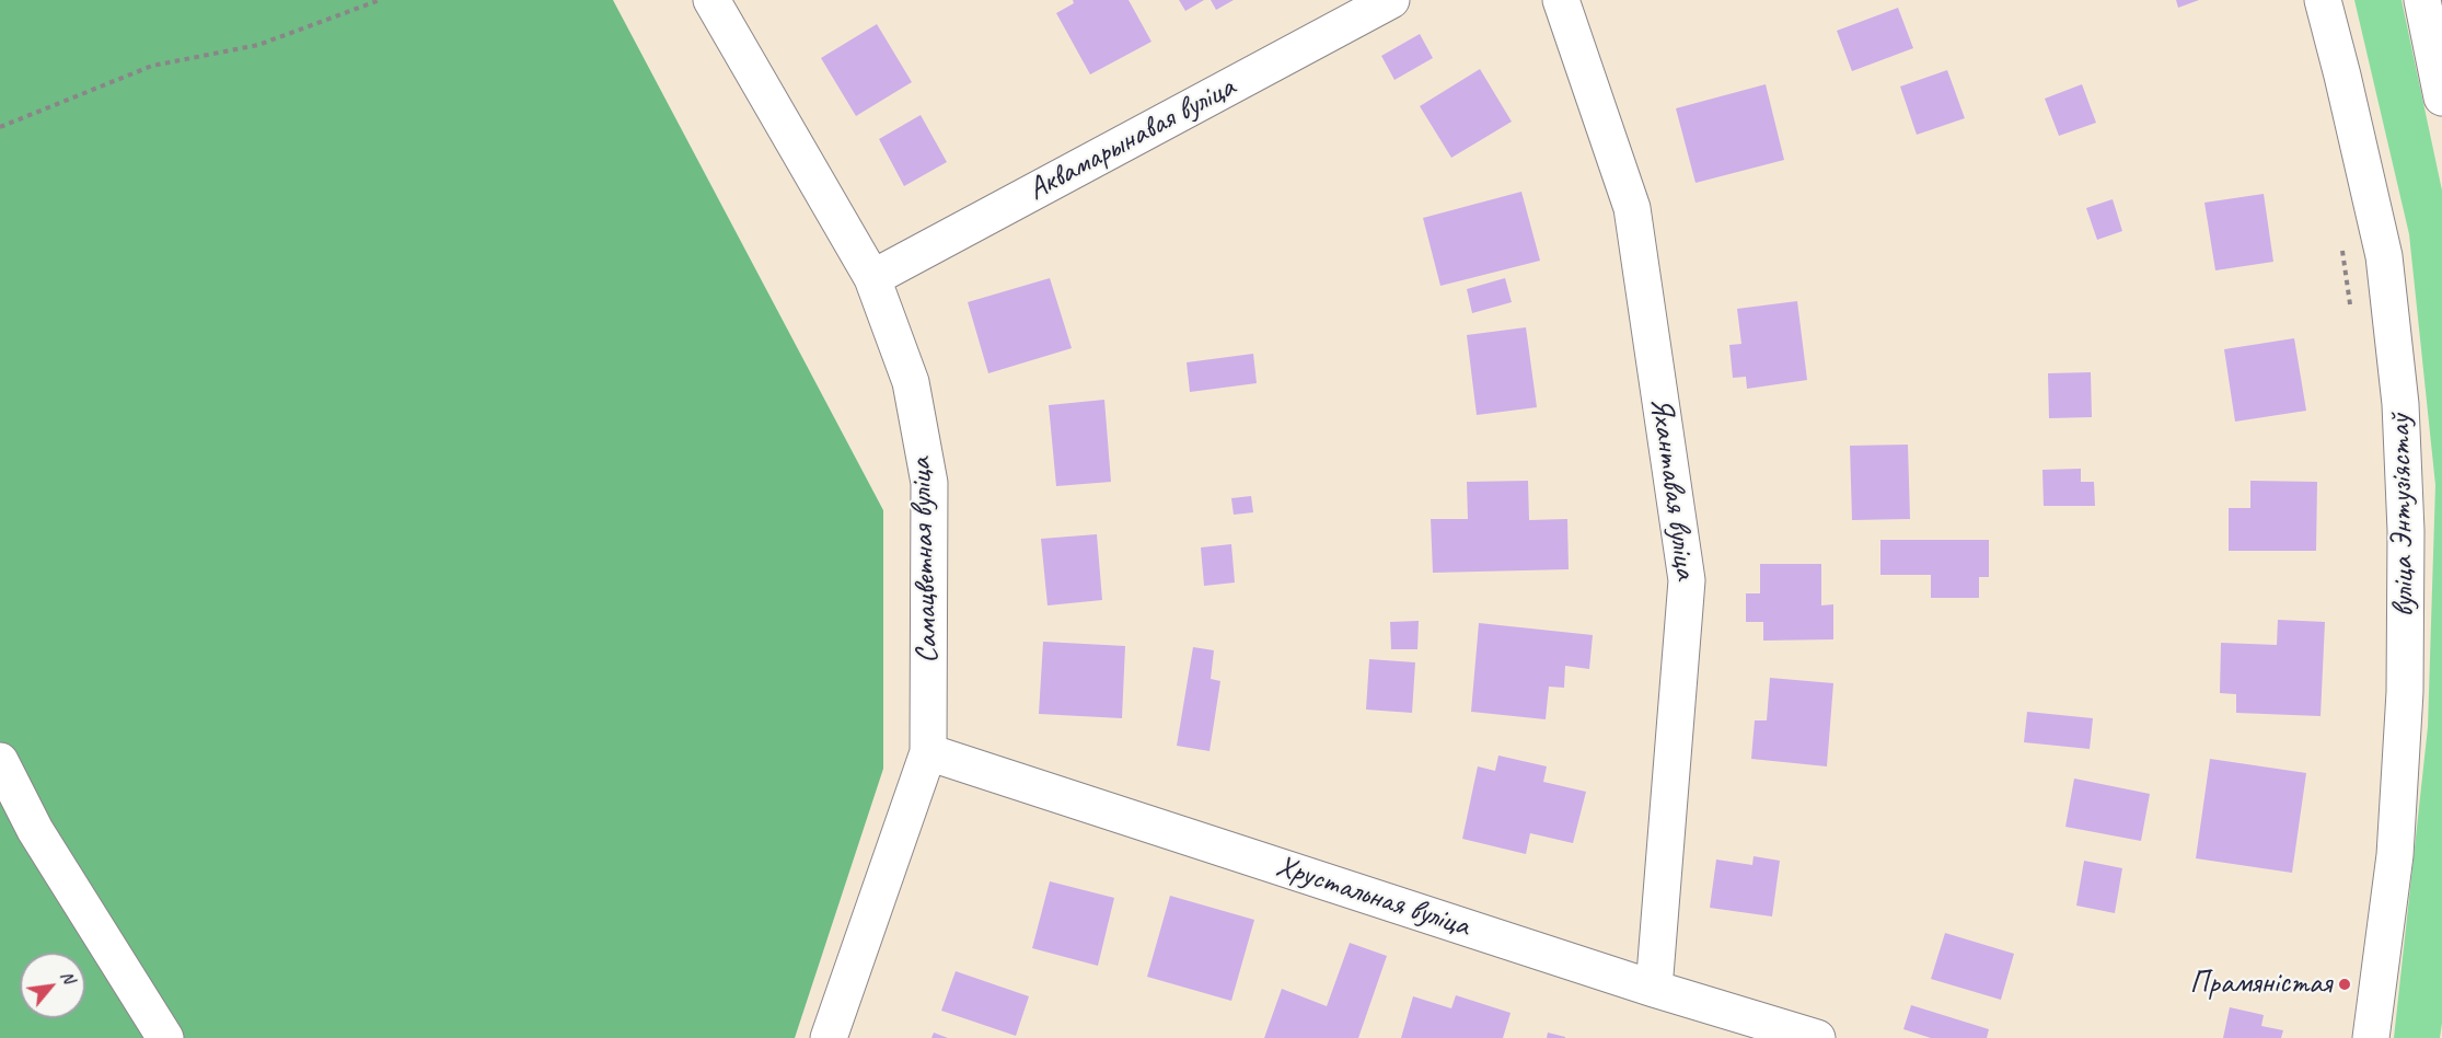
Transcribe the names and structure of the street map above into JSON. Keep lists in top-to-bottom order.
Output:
{
  "streets": {
    "street": [
      "Аквамарынавая вуліца",
      "Яхантавая вуліца",
      "вуліца Энтузіястаў",
      "Самацветная вуліца",
      "Хрустальная вуліца"
    ]
  },
  "crossings": [
    ["Аквамарынавая вуліца", "Самацветная вуліца"],
    ["Яхантавая вуліца", "Хрустальная вуліца"],
    ["Самацветная вуліца", "Хрустальная вуліца"]
  ],
  "places": ["Прамяністая"],
  "north": "top right"
}
